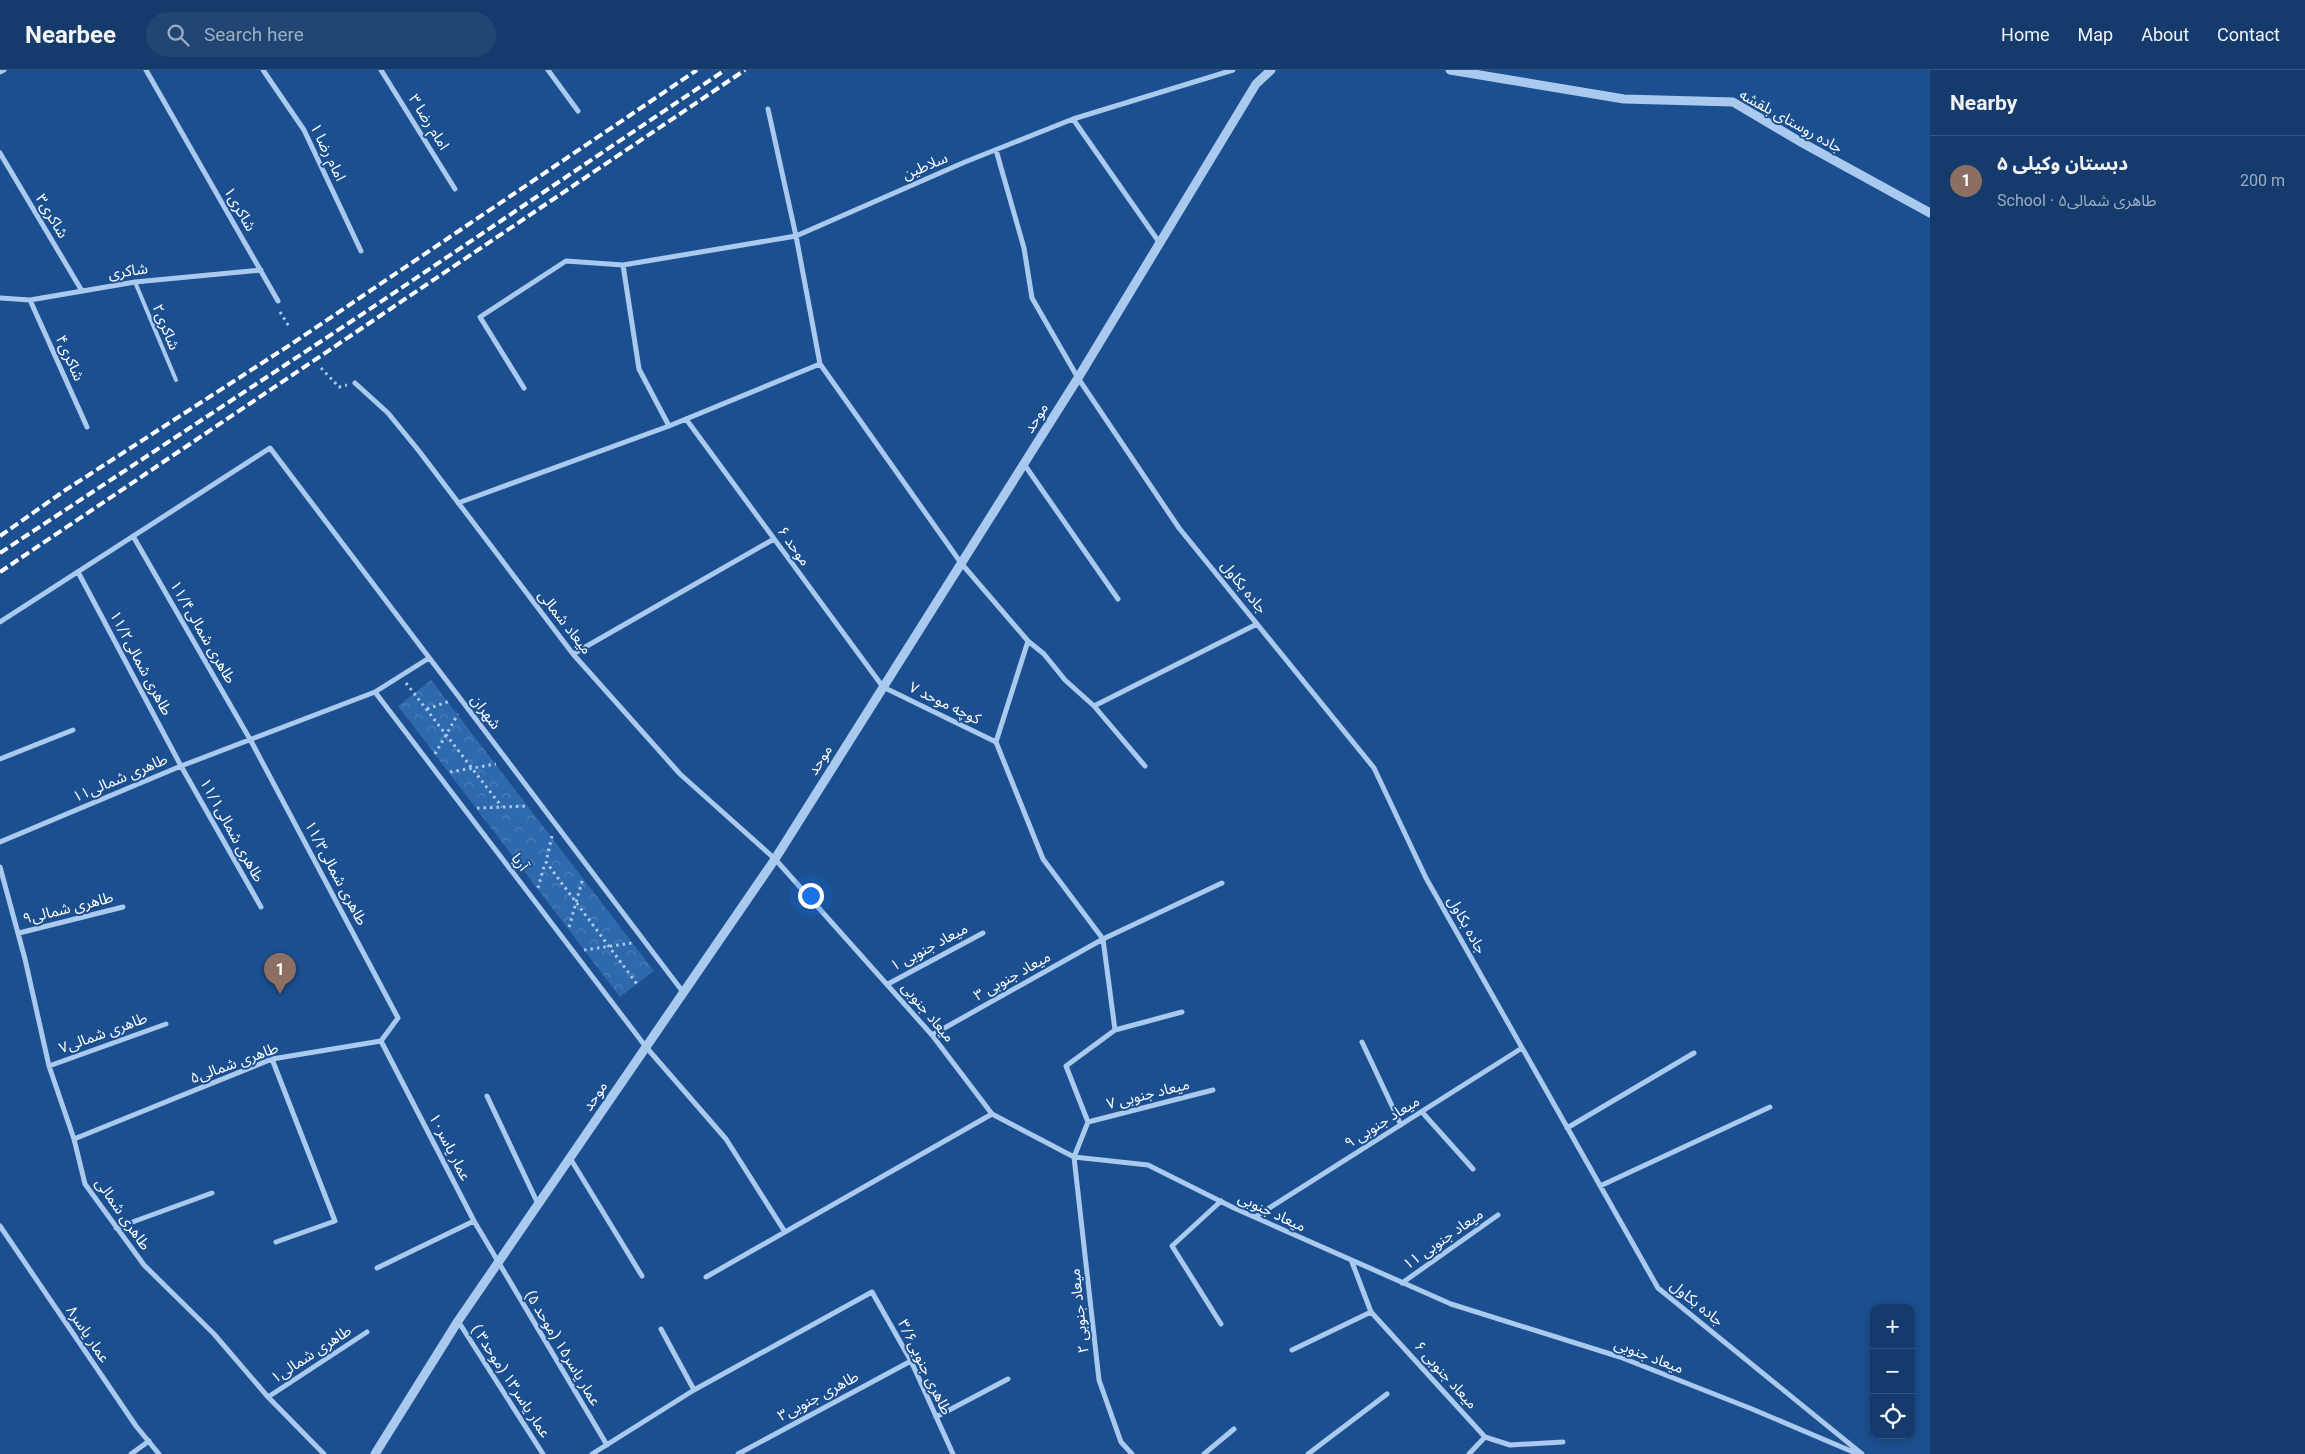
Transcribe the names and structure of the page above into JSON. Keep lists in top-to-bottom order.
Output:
{
  "streets": {
    "street": [
      "جاده روستای بلقشه",
      "امام رضا ۳",
      "امام رضا ۱",
      "سلاطین",
      "شاکری۱",
      "شاکری۳",
      "شاکری",
      "شاکری۴",
      "موحد",
      "موحد ۶",
      "جاده بکاول",
      "میعاد شمالی",
      "طاهری شمالی۱۱/۴",
      "طاهری شمالی۱۱/۲",
      "کوچه موحد ۷",
      "شهران",
      "طاهری شمالی۱۱",
      "طاهری شمالی۱۱/۱",
      "آریا",
      "طاهری شمالی۱۱/۳",
      "طاهری شمالی۹",
      "میعاد جنوبی ۱",
      "میعاد جنوبی ۳",
      "میعاد جنوبی",
      "طاهری شمالی۷",
      "طاهری شمالی۵",
      "میعاد جنوبی ۷",
      "میعاد جنوبی ۹",
      "عمار یاسر۱۰",
      "طاهری شمالی",
      "میعاد جنوبی ۱۱",
      "میعاد جنوبی ۲",
      "عمار یاسر۸",
      "عمار یاسر۱۵ (موحد ۵)",
      "طاهری شمالی۱",
      "طاهری جنوبی۳/۶",
      "میعاد جنوبی ۶",
      "عمار یاسر۱۳ (موحد۳ )",
      "طاهری جنوبی۳"
    ],
    "lane": ["شاکری۲"]
  },
  "crossings": [
    ["سلاطین", "جاده بکاول"],
    ["شاکری۱", "شاکری"],
    ["شاکری۳", "شاکری"],
    ["شاکری", "شاکری۲"],
    ["شاکری", "شاکری۴"],
    ["موحد", "موحد ۶"],
    ["موحد", "جاده بکاول"],
    ["موحد", "میعاد شمالی"],
    ["موحد", "کوچه موحد ۷"],
    ["موحد", "شهران"],
    ["موحد", "آریا"],
    ["موحد", "میعاد جنوبی"],
    ["موحد", "عمار یاسر۱۰"],
    ["موحد", "عمار یاسر۱۵ (موحد ۵)"],
    ["موحد", "عمار یاسر۱۳ (موحد۳ )"],
    ["موحد ۶", "کوچه موحد ۷"],
    ["جاده بکاول", "میعاد جنوبی"],
    ["جاده بکاول", "میعاد جنوبی ۹"],
    ["میعاد شمالی", "میعاد جنوبی"],
    ["طاهری شمالی۱۱/۴", "شهران"],
    ["طاهری شمالی۱۱/۴", "طاهری شمالی۱۱"],
    ["طاهری شمالی۱۱/۴", "طاهری شمالی۱۱/۳"],
    ["طاهری شمالی۱۱/۲", "طاهری شمالی۱۱"],
    ["طاهری شمالی۱۱/۲", "طاهری شمالی۱۱/۱"],
    ["شهران", "طاهری شمالی۱۱"],
    ["طاهری شمالی۱۱", "طاهری شمالی۱۱/۱"],
    ["طاهری شمالی۱۱", "آریا"],
    ["طاهری شمالی۱۱", "طاهری شمالی۱۱/۳"],
    ["طاهری شمالی۱۱/۳", "طاهری شمالی۵"],
    ["طاهری شمالی۱۱/۳", "عمار یاسر۱۰"],
    ["طاهری شمالی۹", "طاهری شمالی"],
    ["میعاد جنوبی ۱", "میعاد جنوبی"],
    ["میعاد جنوبی ۳", "میعاد جنوبی"],
    ["میعاد جنوبی", "میعاد جنوبی ۹"],
    ["میعاد جنوبی", "میعاد جنوبی ۱۱"],
    ["میعاد جنوبی", "میعاد جنوبی ۲"],
    ["میعاد جنوبی", "میعاد جنوبی ۶"],
    ["طاهری شمالی۷", "طاهری شمالی"],
    ["طاهری شمالی۵", "عمار یاسر۱۰"],
    ["طاهری شمالی۵", "طاهری شمالی"],
    ["عمار یاسر۱۰", "عمار یاسر۱۵ (موحد ۵)"],
    ["طاهری شمالی", "طاهری شمالی۱"],
    ["طاهری جنوبی۳/۶", "طاهری جنوبی۳"]
  ],
  "page": {
    "header": "Nearbee",
    "search": "Search here",
    "nav": [
      "Home",
      "Map",
      "About",
      "Contact"
    ],
    "heading": "Nearby",
    "list": [
      {
        "mark": "1",
        "name": "دبستان وکیلی ۵",
        "note": "School · طاهری شمالی۵",
        "value": "200 m"
      }
    ],
    "pins": "1",
    "map_buttons": ["+", "−"]
  }
}
